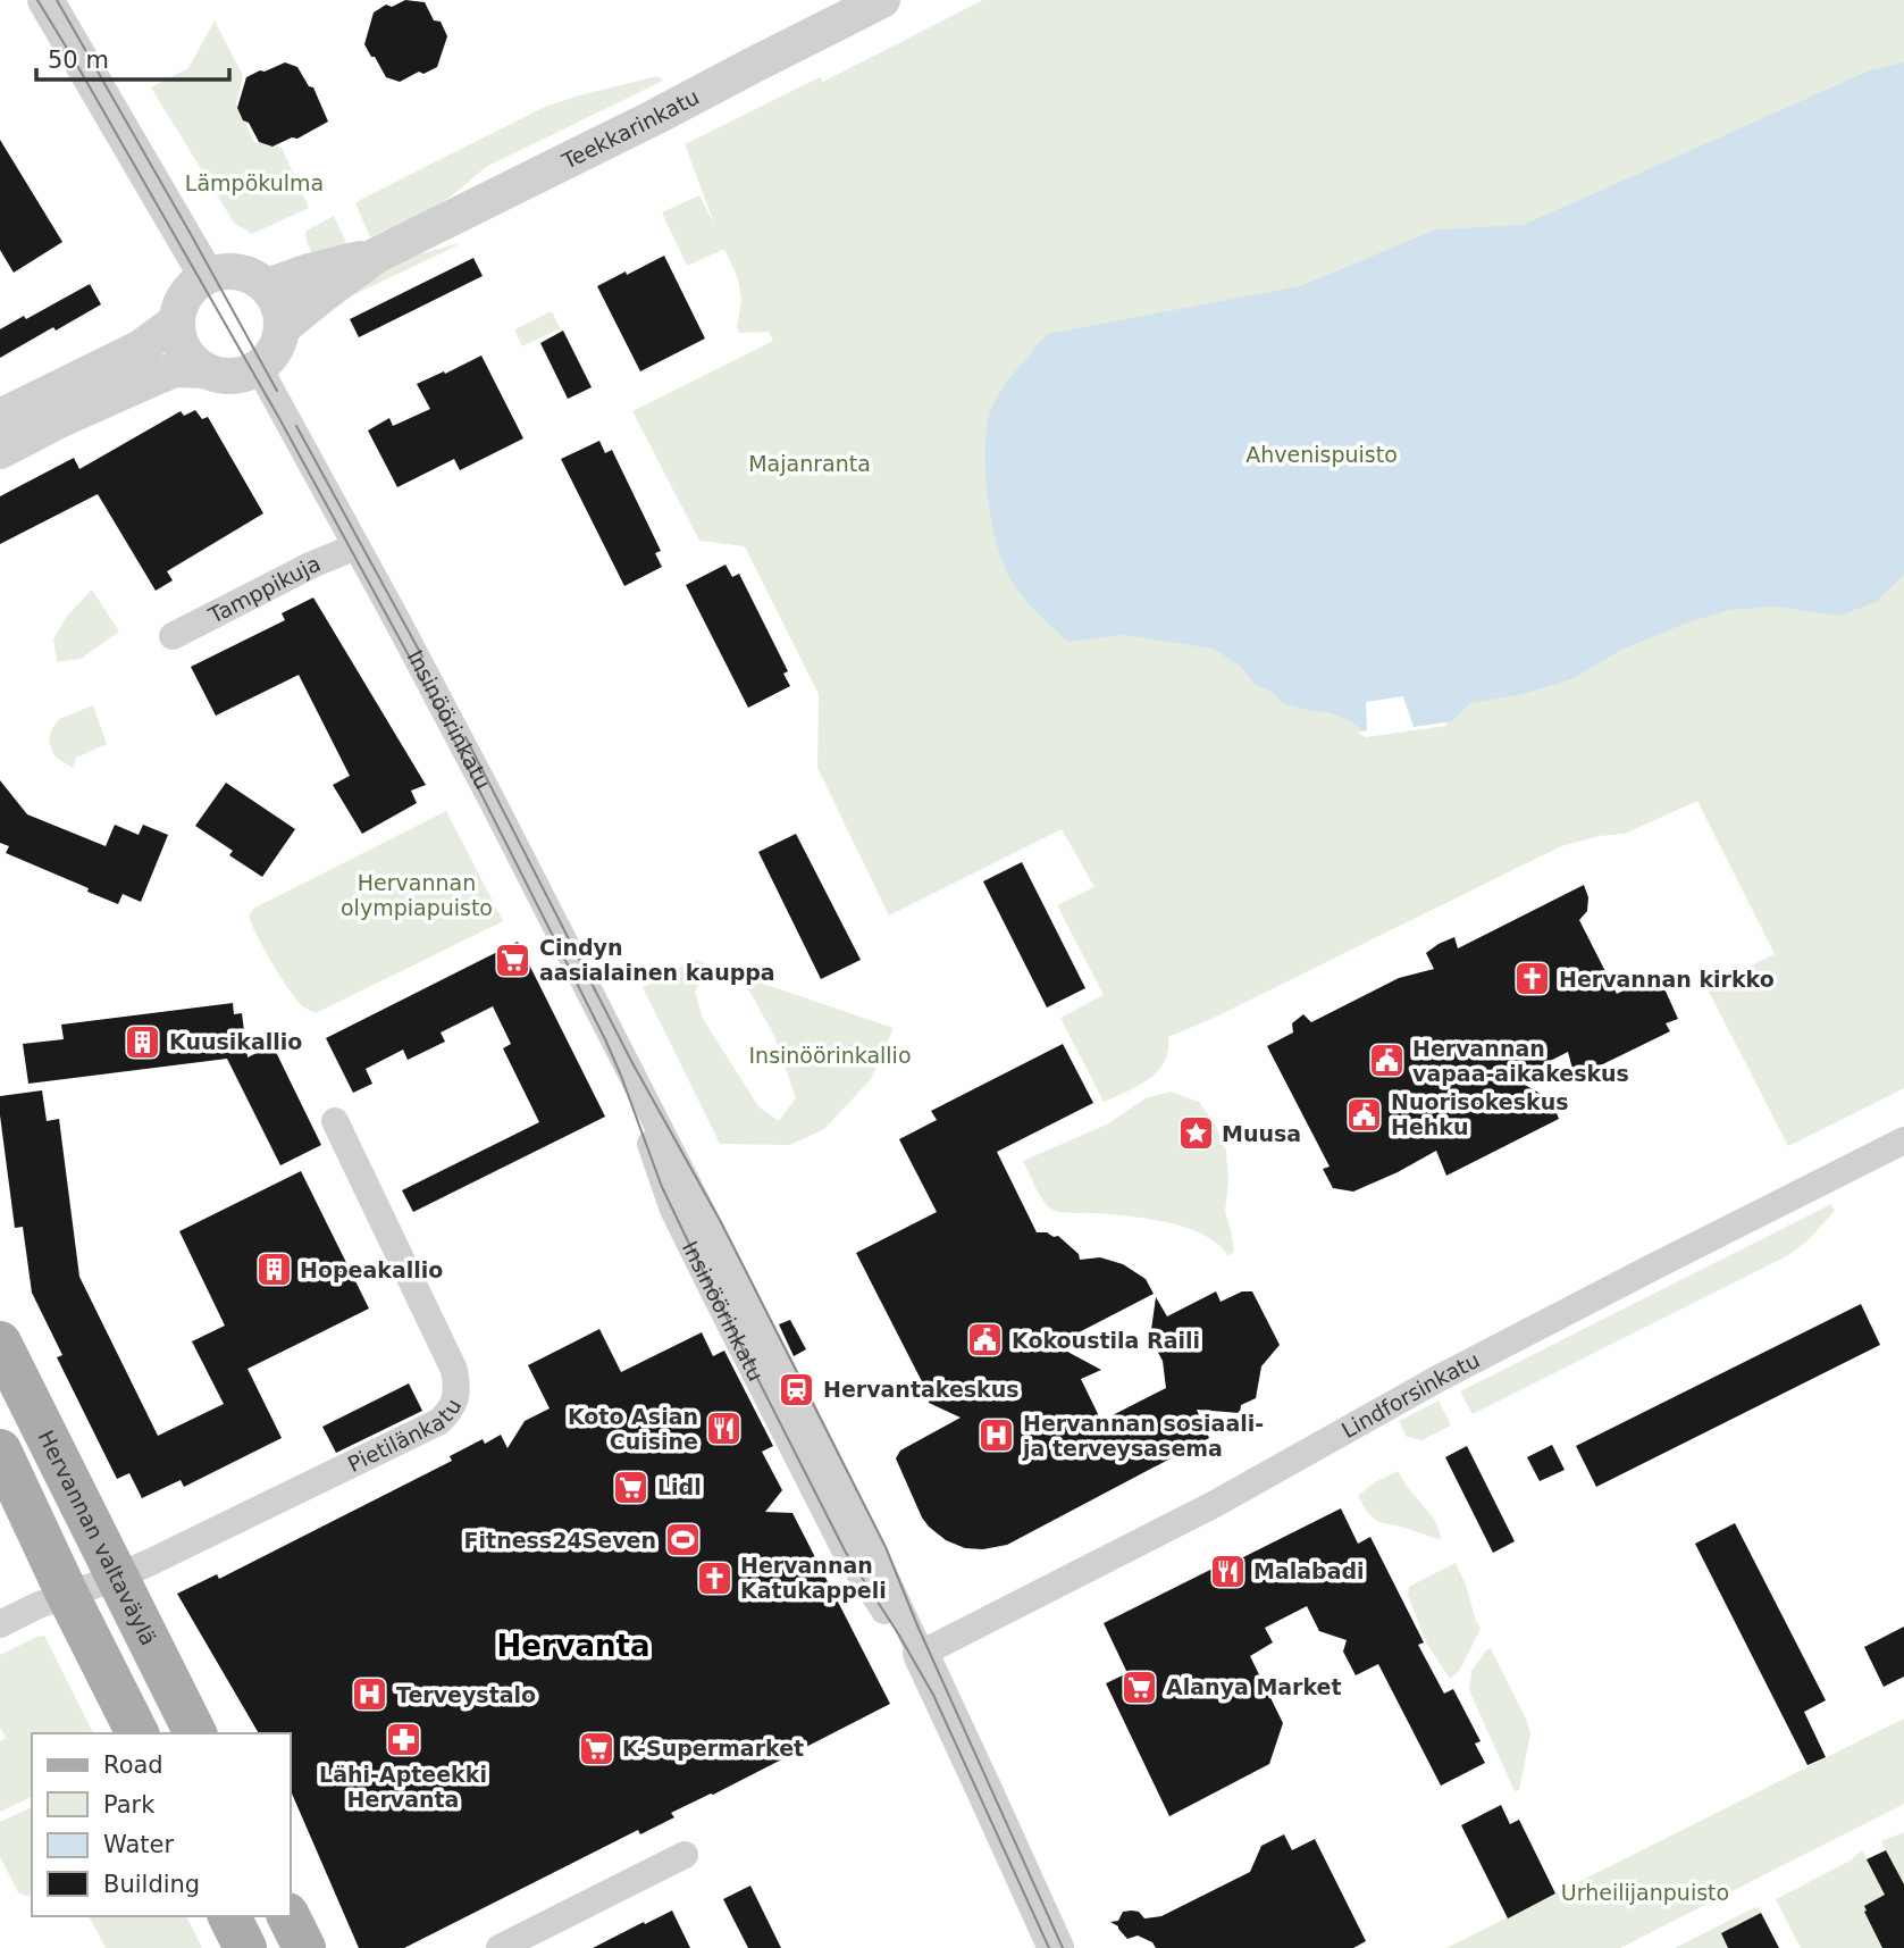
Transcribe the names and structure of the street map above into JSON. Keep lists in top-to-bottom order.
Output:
{
  "streets": {
    "main road": ["Hervannan valtaväylä"],
    "street": [
      "Teekkarinkatu",
      "Tamppikuja",
      "Insinöörinkatu",
      "Lindforsinkatu",
      "Pietilänkatu"
    ]
  },
  "crossings": [
    ["Teekkarinkatu", "Insinöörinkatu"],
    ["Tamppikuja", "Insinöörinkatu"],
    ["Insinöörinkatu", "Lindforsinkatu"],
    ["Pietilänkatu", "Hervannan valtaväylä"]
  ],
  "districts": ["Hervanta"],
  "parks": [
    "Lämpökulma",
    "Ahvenispuisto",
    "Majanranta",
    "Hervannan olympiapuisto",
    "Insinöörinkallio",
    "Urheilijanpuisto"
  ],
  "places": {
    "supermarket": [
      "Cindyn aasialainen kauppa",
      "Lidl",
      "Alanya Market",
      "K-Supermarket"
    ],
    "church": ["Hervannan kirkko", "Hervannan Katukappeli"],
    "building": ["Kuusikallio", "Hopeakallio"],
    "public building": ["Hervannan vapaa-aikakeskus", "Nuorisokeskus Hehku", "Kokoustila Raili"],
    "place": ["Muusa"],
    "station": ["Hervantakeskus"],
    "restaurant": ["Koto Asian Cuisine", "Malabadi"],
    "hospital": ["Hervannan sosiaali- ja terveysasema", "Terveystalo"],
    "sports": ["Fitness24Seven"],
    "pharmacy": ["Lähi-Apteekki Hervanta"]
  },
  "legend": [
    "Road",
    "Park",
    "Water",
    "Building"
  ],
  "scale_bar": "50 m"
}
